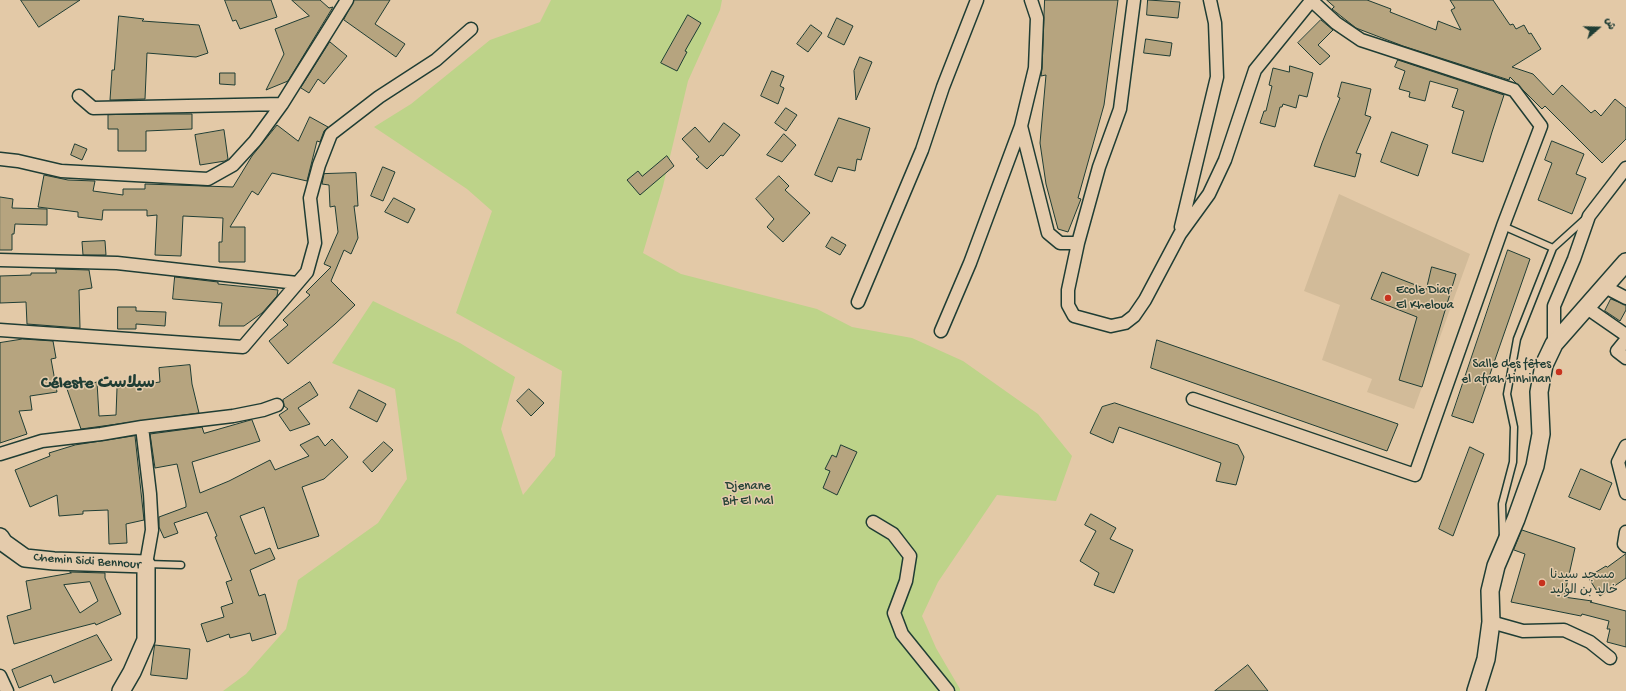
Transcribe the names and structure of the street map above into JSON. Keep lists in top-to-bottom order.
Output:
{
  "streets": {
    "street": ["Chemin Sidi Bennour"]
  },
  "districts": ["Céleste سيلاست"],
  "parks": ["Djenane Bit El Mal"],
  "places": ["Ecole Diar El Kheloua", "Salle des fêtes el afrah tinhinan", "مسجد سيدنا خالد بن الوليد"],
  "north": "right"
}
